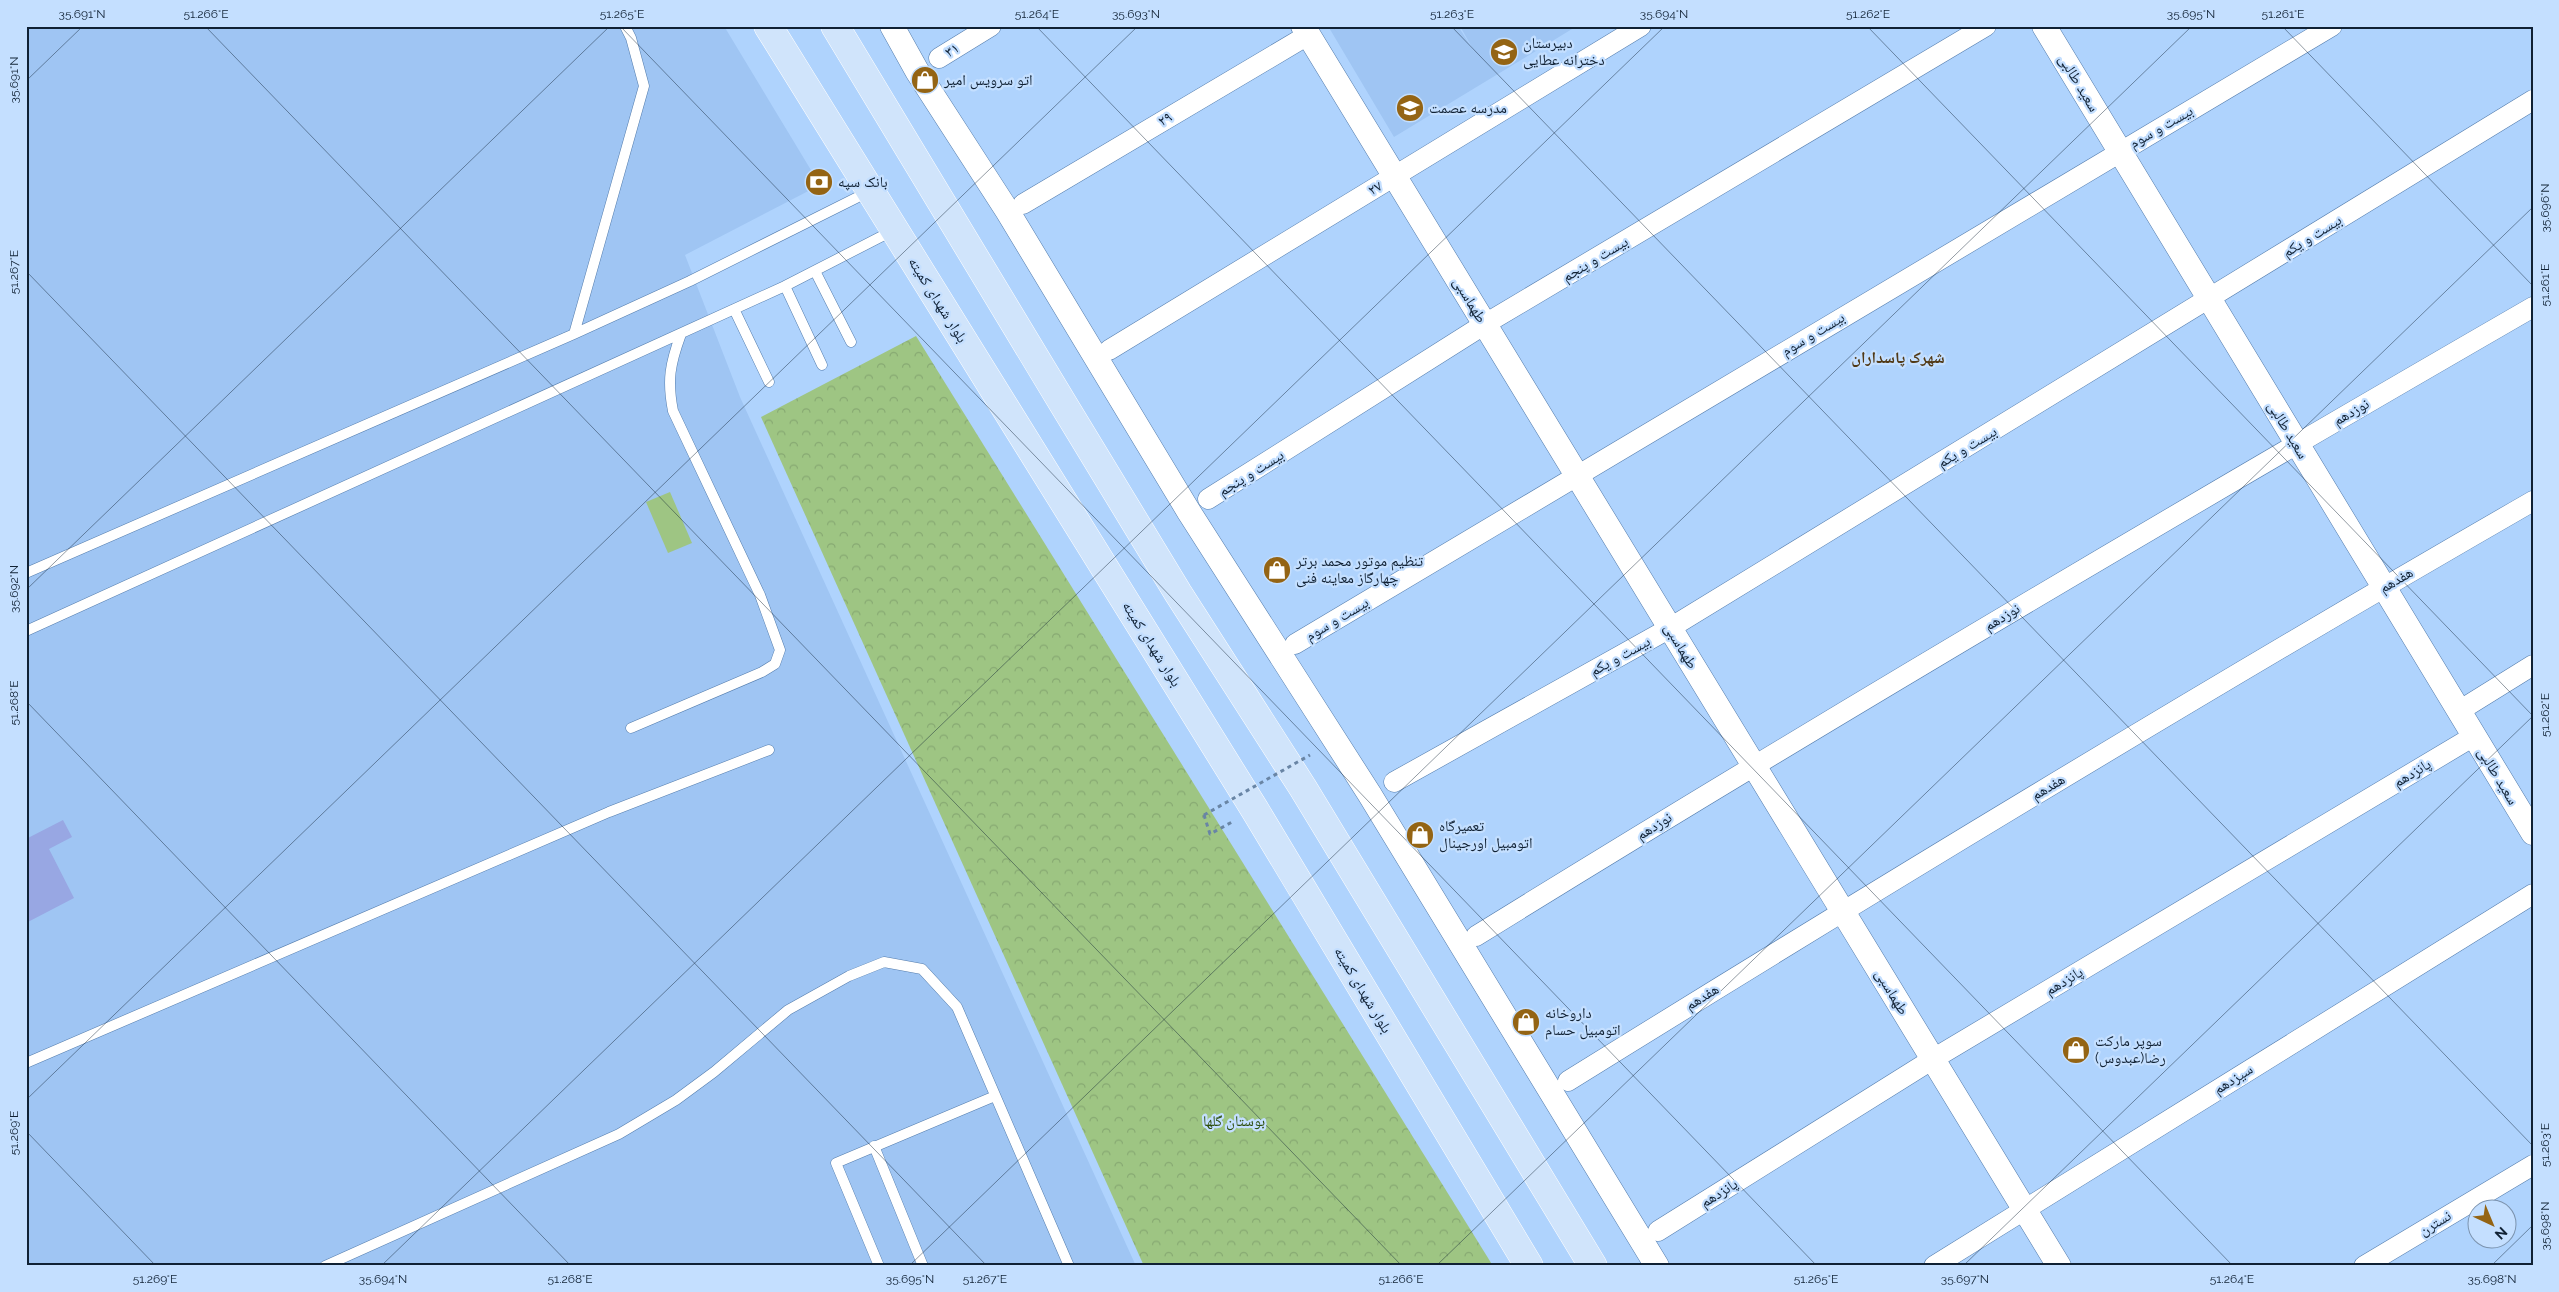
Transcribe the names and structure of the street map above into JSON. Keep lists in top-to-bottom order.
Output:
{
  "streets": {
    "main road": ["بلوار شهدای کمیته"],
    "street": [
      "۳۱",
      "سعید طالبی",
      "۲۹",
      "بیست و سوم",
      "۲۷",
      "بیست و یکم",
      "بیست و پنجم",
      "طهماسبی",
      "نوزدهم",
      "هفدهم",
      "پانزدهم",
      "سیزدهم",
      "نسترن"
    ]
  },
  "crossings": [
    ["سعید طالبی", "بیست و سوم"],
    ["سعید طالبی", "بیست و یکم"],
    ["سعید طالبی", "نوزدهم"],
    ["سعید طالبی", "هفدهم"],
    ["سعید طالبی", "پانزدهم"],
    ["۲۹", "طهماسبی"],
    ["بیست و سوم", "طهماسبی"],
    ["۲۷", "طهماسبی"],
    ["بیست و یکم", "طهماسبی"],
    ["بیست و پنجم", "طهماسبی"],
    ["طهماسبی", "نوزدهم"],
    ["طهماسبی", "هفدهم"],
    ["طهماسبی", "پانزدهم"],
    ["طهماسبی", "سیزدهم"]
  ],
  "districts": ["شهرک پاسداران"],
  "parks": ["بوستان گلها"],
  "places": {
    "school or university": ["دبیرستان دخترانه عطایی", "مدرسه عصمت"],
    "shop": [
      "اتو سرویس امیر",
      "تنظیم موتور محمد برتر چهارگاز معاینه فنی",
      "تعمیرگاه اتومبیل اورجینال",
      "داروخانه اتومبیل حسام",
      "سوپر مارکت رضا(عبدوس)"
    ],
    "bank": ["بانک سپه"]
  },
  "north": "bottom right",
  "coordinates": [
    "35.691°N",
    "51.266°E",
    "51.265°E",
    "51.264°E",
    "35.693°N",
    "51.263°E",
    "35.694°N",
    "51.262°E",
    "35.695°N",
    "51.261°E",
    "35.696°N",
    "51.267°E",
    "35.692°N",
    "51.268°E",
    "51.269°E",
    "35.698°N",
    "35.697°N"
  ]
}
